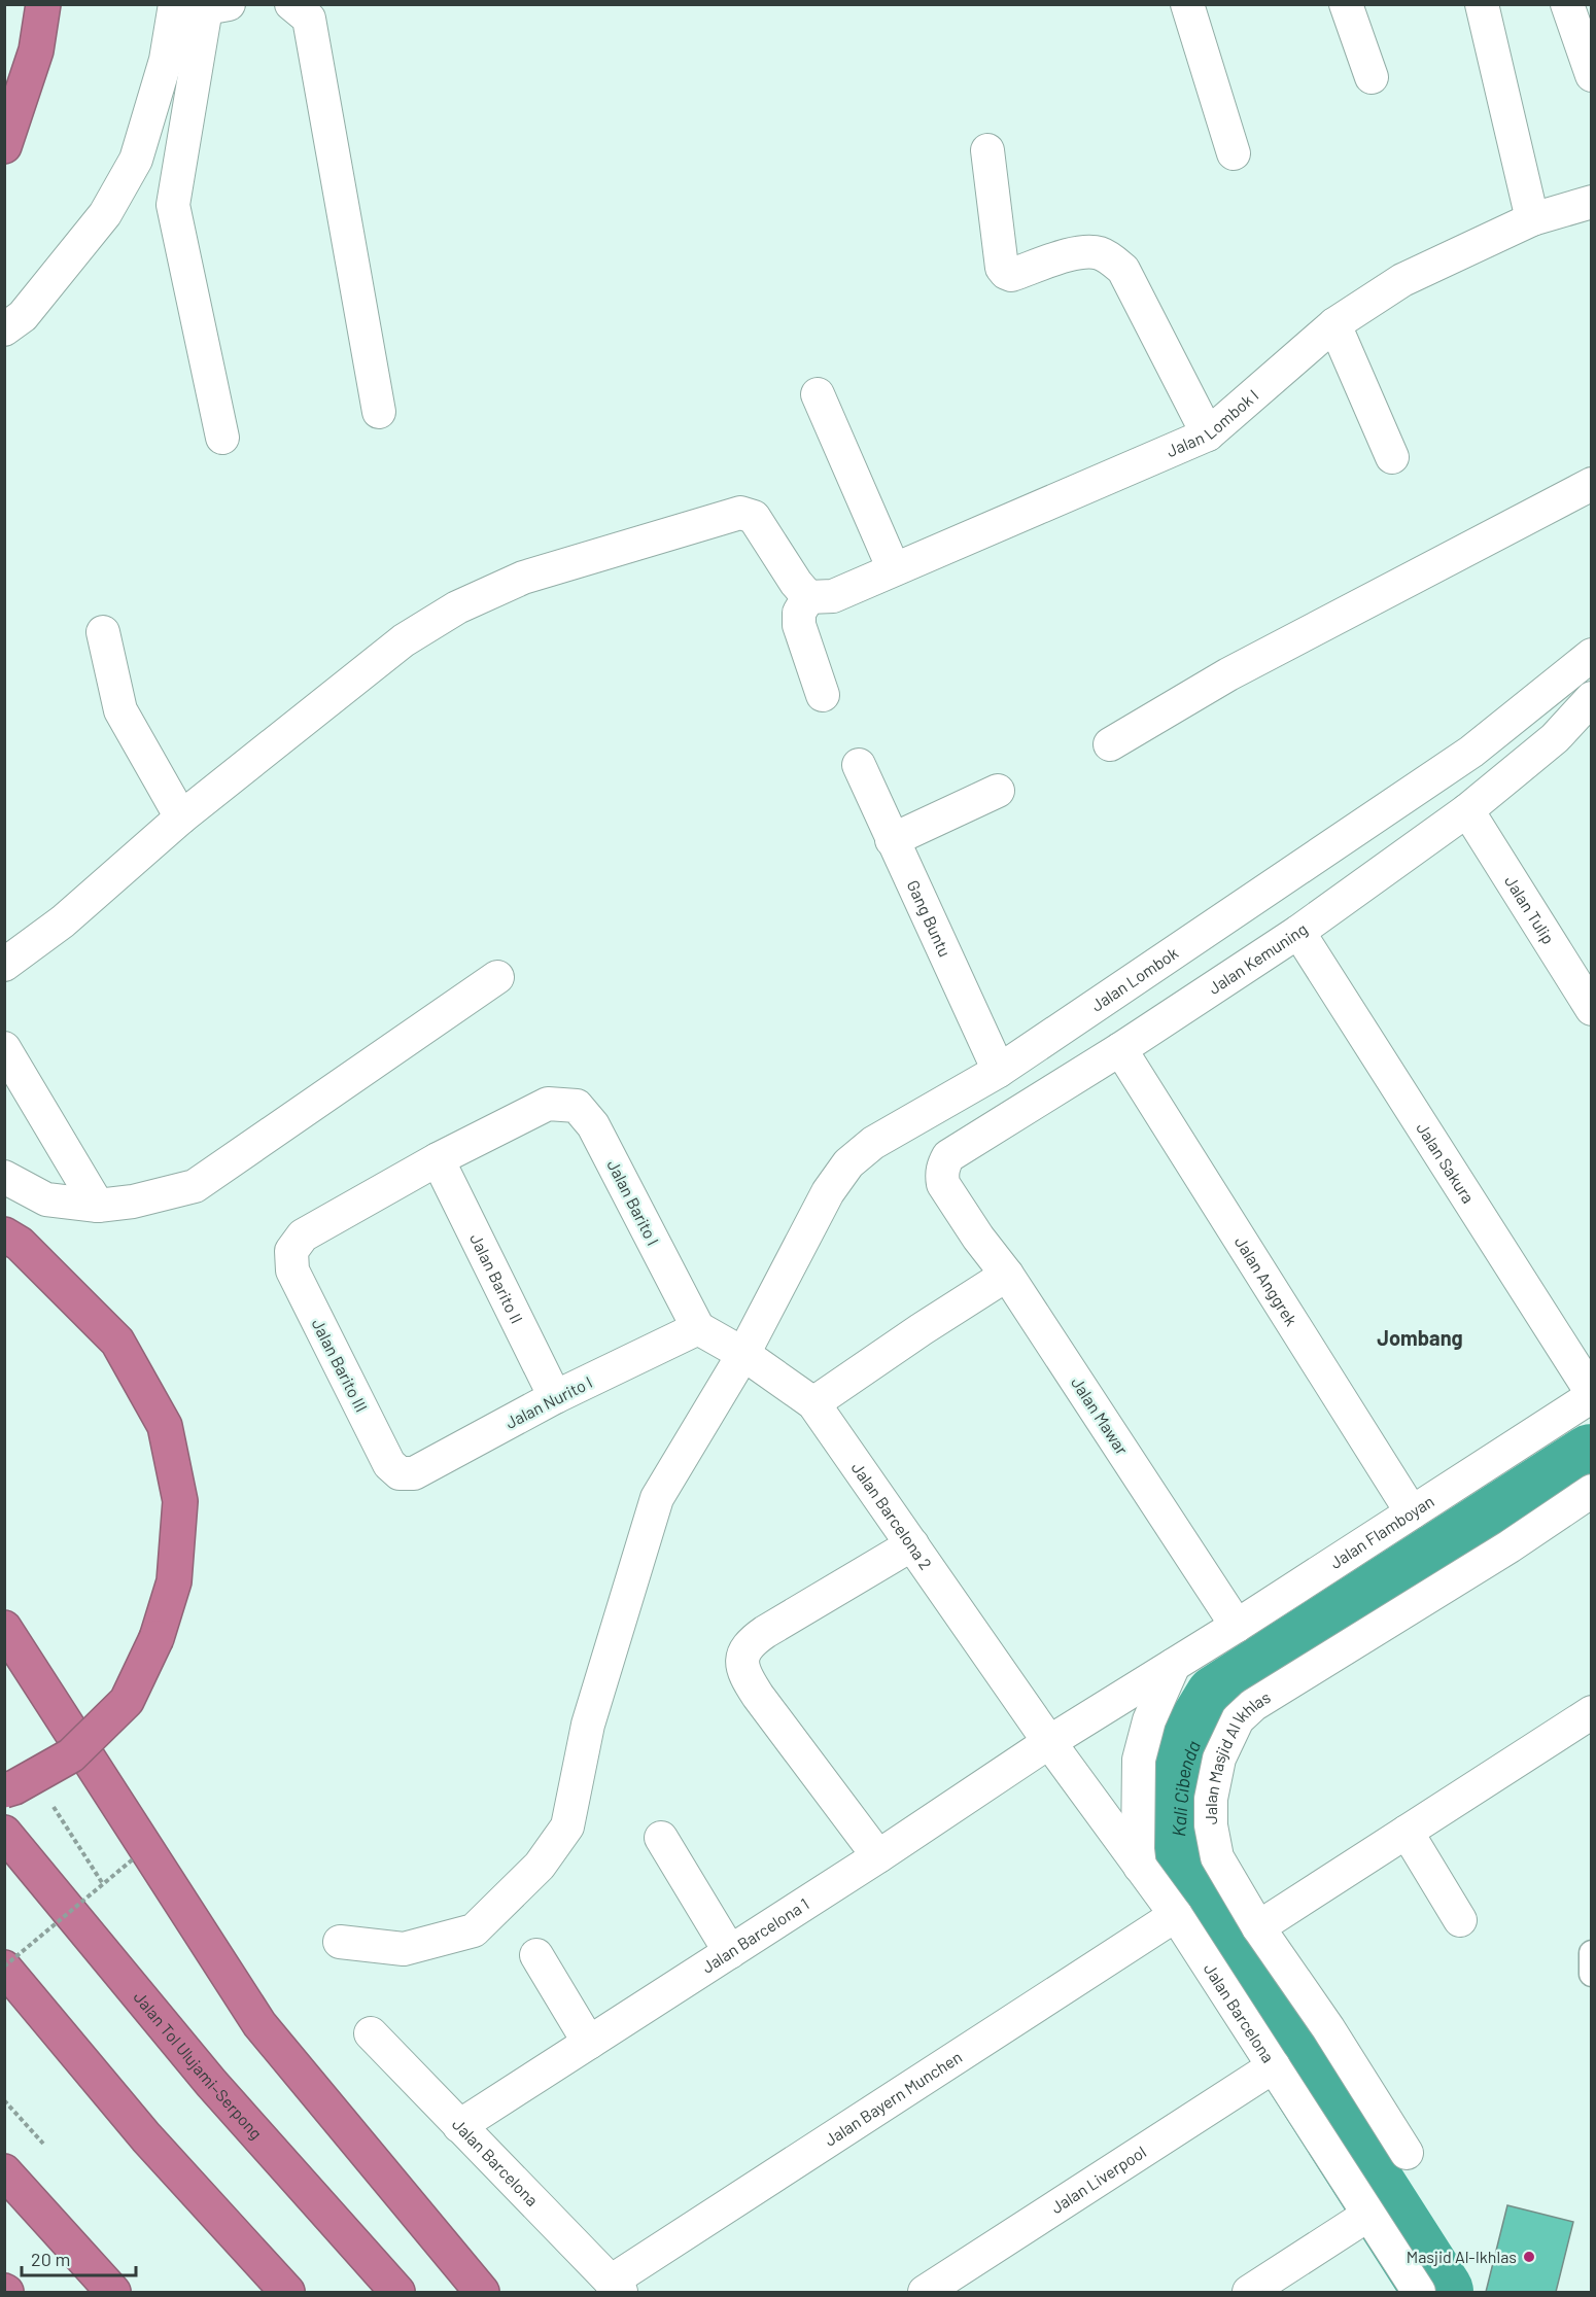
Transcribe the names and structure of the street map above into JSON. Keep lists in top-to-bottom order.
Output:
{
  "streets": {
    "highway": ["Jalan Tol Ulujami–Serpong"],
    "street": [
      "Jalan Lombok I",
      "Jalan Tulip",
      "Gang Buntu",
      "Jalan Kemuning",
      "Jalan Lombok",
      "Jalan Sakura",
      "Jalan Barito I",
      "Jalan Barito II",
      "Jalan Anggrek",
      "Jalan Barito III",
      "Jalan Nurito I",
      "Jalan Mawar",
      "Jalan Barcelona 2",
      "Jalan Flamboyan",
      "Jalan Masjid Al Ikhlas",
      "Jalan Barcelona 1",
      "Jalan Barcelona",
      "Jalan Bayern Munchen",
      "Jalan Liverpool"
    ]
  },
  "crossings": [
    ["Jalan Tulip", "Jalan Kemuning"],
    ["Gang Buntu", "Jalan Lombok"],
    ["Jalan Kemuning", "Jalan Sakura"],
    ["Jalan Kemuning", "Jalan Anggrek"],
    ["Jalan Kemuning", "Jalan Mawar"],
    ["Jalan Lombok", "Jalan Barcelona 2"],
    ["Jalan Sakura", "Jalan Flamboyan"],
    ["Jalan Barito I", "Jalan Barito II"],
    ["Jalan Barito I", "Jalan Barito III"],
    ["Jalan Barito I", "Jalan Nurito I"],
    ["Jalan Barito I", "Jalan Barcelona 2"],
    ["Jalan Barito II", "Jalan Barito III"],
    ["Jalan Barito II", "Jalan Nurito I"],
    ["Jalan Anggrek", "Jalan Flamboyan"],
    ["Jalan Barito III", "Jalan Nurito I"],
    ["Jalan Nurito I", "Jalan Barcelona 2"],
    ["Jalan Mawar", "Jalan Flamboyan"],
    ["Jalan Barcelona 2", "Jalan Flamboyan"],
    ["Jalan Barcelona 2", "Jalan Barcelona 1"],
    ["Jalan Barcelona 2", "Jalan Barcelona"],
    ["Jalan Flamboyan", "Jalan Barcelona 1"],
    ["Jalan Flamboyan", "Jalan Barcelona"],
    ["Jalan Barcelona 1", "Jalan Barcelona"],
    ["Jalan Barcelona", "Jalan Bayern Munchen"],
    ["Jalan Barcelona", "Jalan Liverpool"]
  ],
  "districts": ["Jombang"],
  "water": ["Kali Cibenda"],
  "places": ["Masjid Al-Ikhlas"],
  "scale_bar": "20 m"
}
